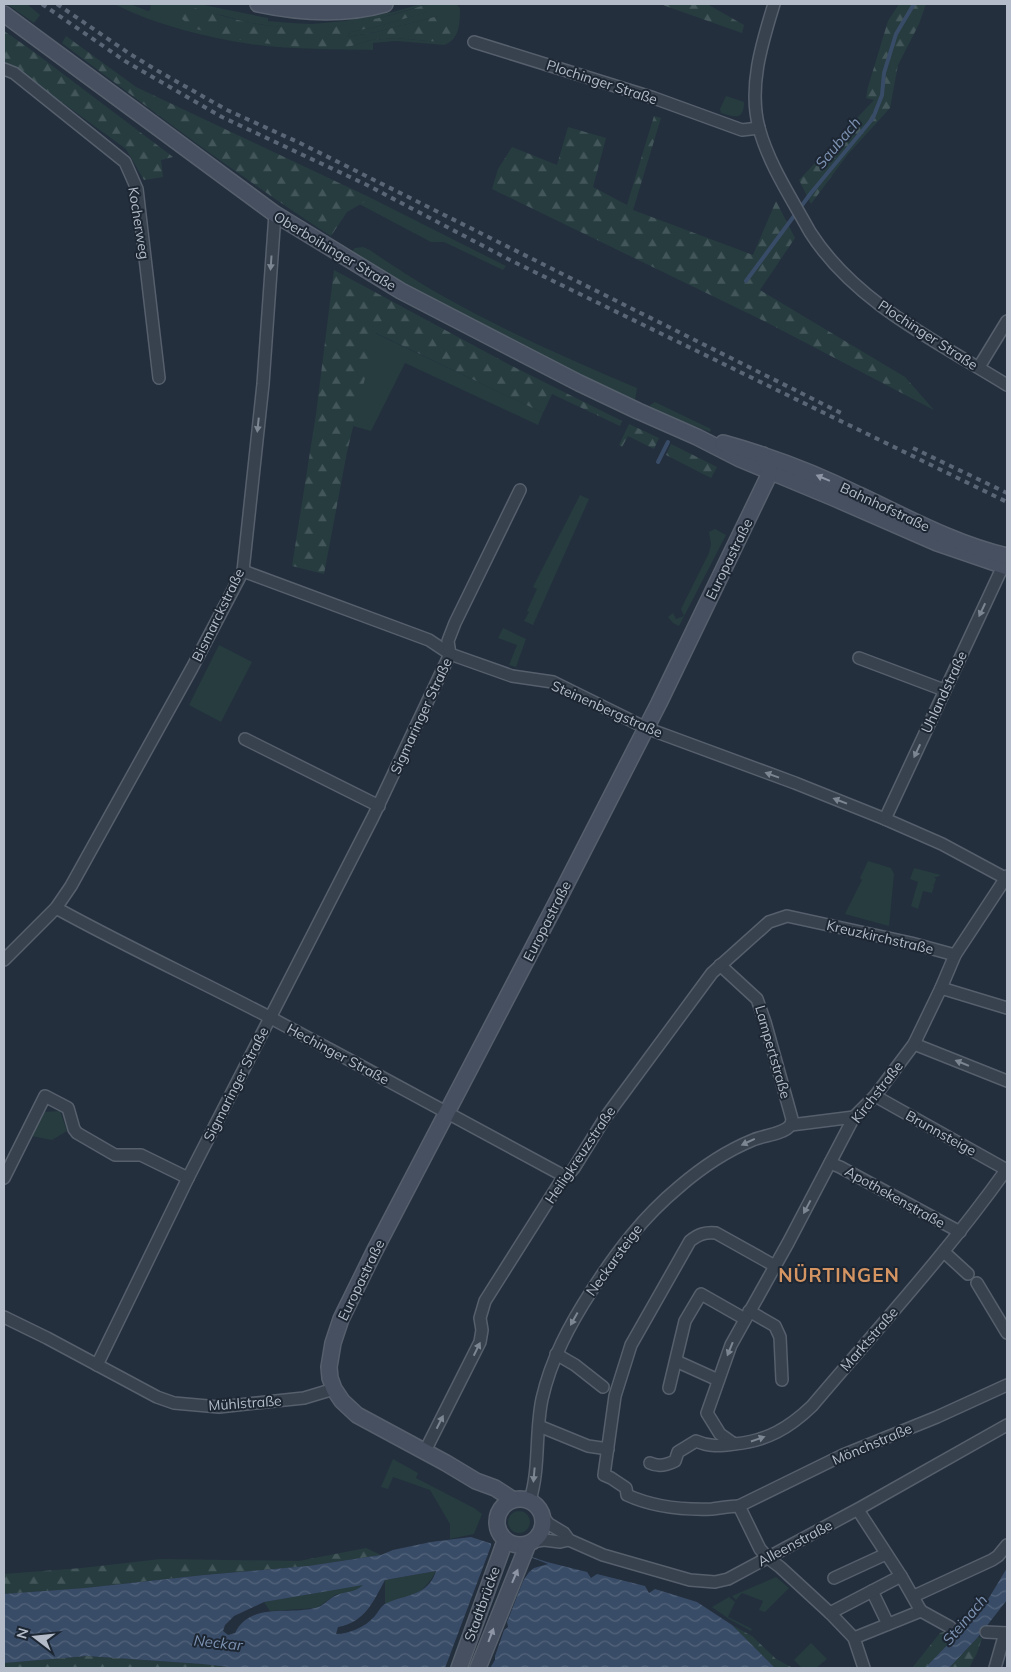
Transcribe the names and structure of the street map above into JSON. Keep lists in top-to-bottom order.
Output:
{
  "streets": {
    "street": [
      "Plochinger Straße",
      "Kocherweg",
      "Oberboihinger Straße",
      "Bahnhofstraße",
      "Europastraße",
      "Bismarckstraße",
      "Uhlandstraße",
      "Steinenbergstraße",
      "Sigmaringer Straße",
      "Kreuzkirchstraße",
      "Lampertstraße",
      "Hechinger Straße",
      "Kirchstraße",
      "Brunnsteige",
      "Heiligkreuzstraße",
      "Apothekenstraße",
      "Neckarsteige",
      "Marktstraße",
      "Mühlstraße",
      "Mönchstraße",
      "Alleenstraße",
      "Stadtbrücke"
    ]
  },
  "crossings": [
    ["Oberboihinger Straße", "Bahnhofstraße"],
    ["Oberboihinger Straße", "Europastraße"],
    ["Oberboihinger Straße", "Bismarckstraße"],
    ["Bahnhofstraße", "Europastraße"],
    ["Bahnhofstraße", "Uhlandstraße"],
    ["Europastraße", "Steinenbergstraße"],
    ["Europastraße", "Hechinger Straße"],
    ["Europastraße", "Mühlstraße"],
    ["Bismarckstraße", "Steinenbergstraße"],
    ["Bismarckstraße", "Hechinger Straße"],
    ["Uhlandstraße", "Steinenbergstraße"],
    ["Steinenbergstraße", "Sigmaringer Straße"],
    ["Steinenbergstraße", "Kirchstraße"],
    ["Sigmaringer Straße", "Hechinger Straße"],
    ["Sigmaringer Straße", "Mühlstraße"],
    ["Kreuzkirchstraße", "Kirchstraße"],
    ["Kreuzkirchstraße", "Heiligkreuzstraße"],
    ["Lampertstraße", "Heiligkreuzstraße"],
    ["Lampertstraße", "Neckarsteige"],
    ["Hechinger Straße", "Heiligkreuzstraße"],
    ["Kirchstraße", "Brunnsteige"],
    ["Kirchstraße", "Apothekenstraße"],
    ["Kirchstraße", "Neckarsteige"],
    ["Kirchstraße", "Marktstraße"],
    ["Brunnsteige", "Marktstraße"],
    ["Apothekenstraße", "Marktstraße"],
    ["Neckarsteige", "Alleenstraße"],
    ["Neckarsteige", "Stadtbrücke"],
    ["Alleenstraße", "Stadtbrücke"]
  ],
  "one_way": [
    "Bismarckstraße",
    "Uhlandstraße",
    "Heiligkreuzstraße",
    "Neckarsteige",
    "Marktstraße"
  ],
  "districts": ["NÜRTINGEN"],
  "water": ["Saubach", "Steinach", "Neckar"],
  "north": "left"
}
